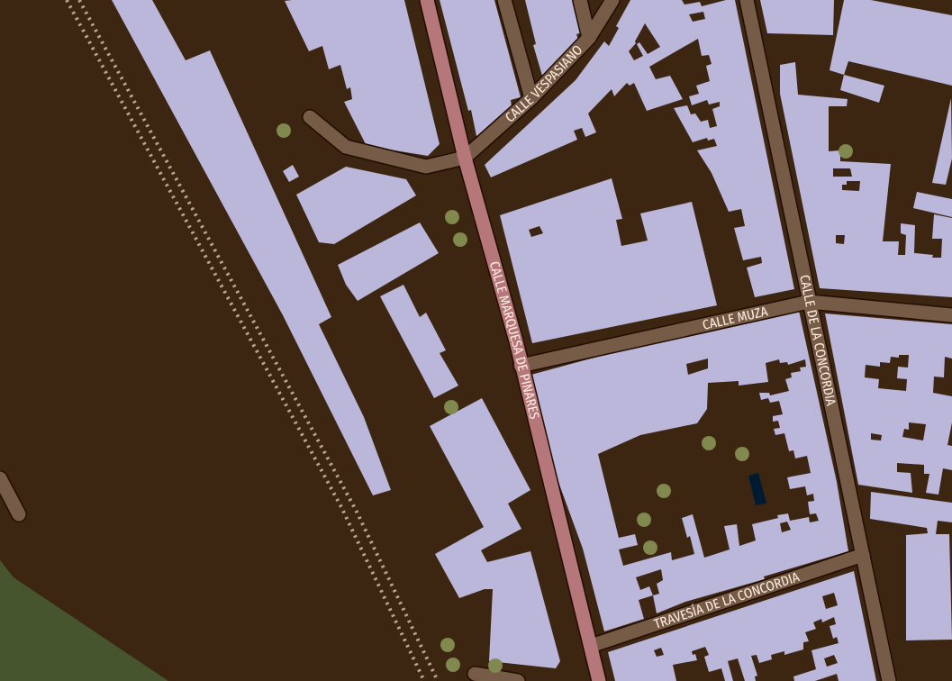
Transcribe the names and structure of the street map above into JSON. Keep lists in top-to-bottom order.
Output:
{
  "streets": {
    "main road": ["CALLE MARQUESA DE PINARES"],
    "street": [
      "CALLE VESPASIANO",
      "CALLE MUZA",
      "CALLE DE LA CONCORDIA",
      "TRAVESÍA DE LA CONCORDIA"
    ]
  },
  "crossings": [
    ["CALLE VESPASIANO", "CALLE MARQUESA DE PINARES"],
    ["CALLE MUZA", "CALLE MARQUESA DE PINARES"],
    ["CALLE MUZA", "CALLE DE LA CONCORDIA"],
    ["CALLE MARQUESA DE PINARES", "TRAVESÍA DE LA CONCORDIA"],
    ["CALLE DE LA CONCORDIA", "TRAVESÍA DE LA CONCORDIA"]
  ]
}
